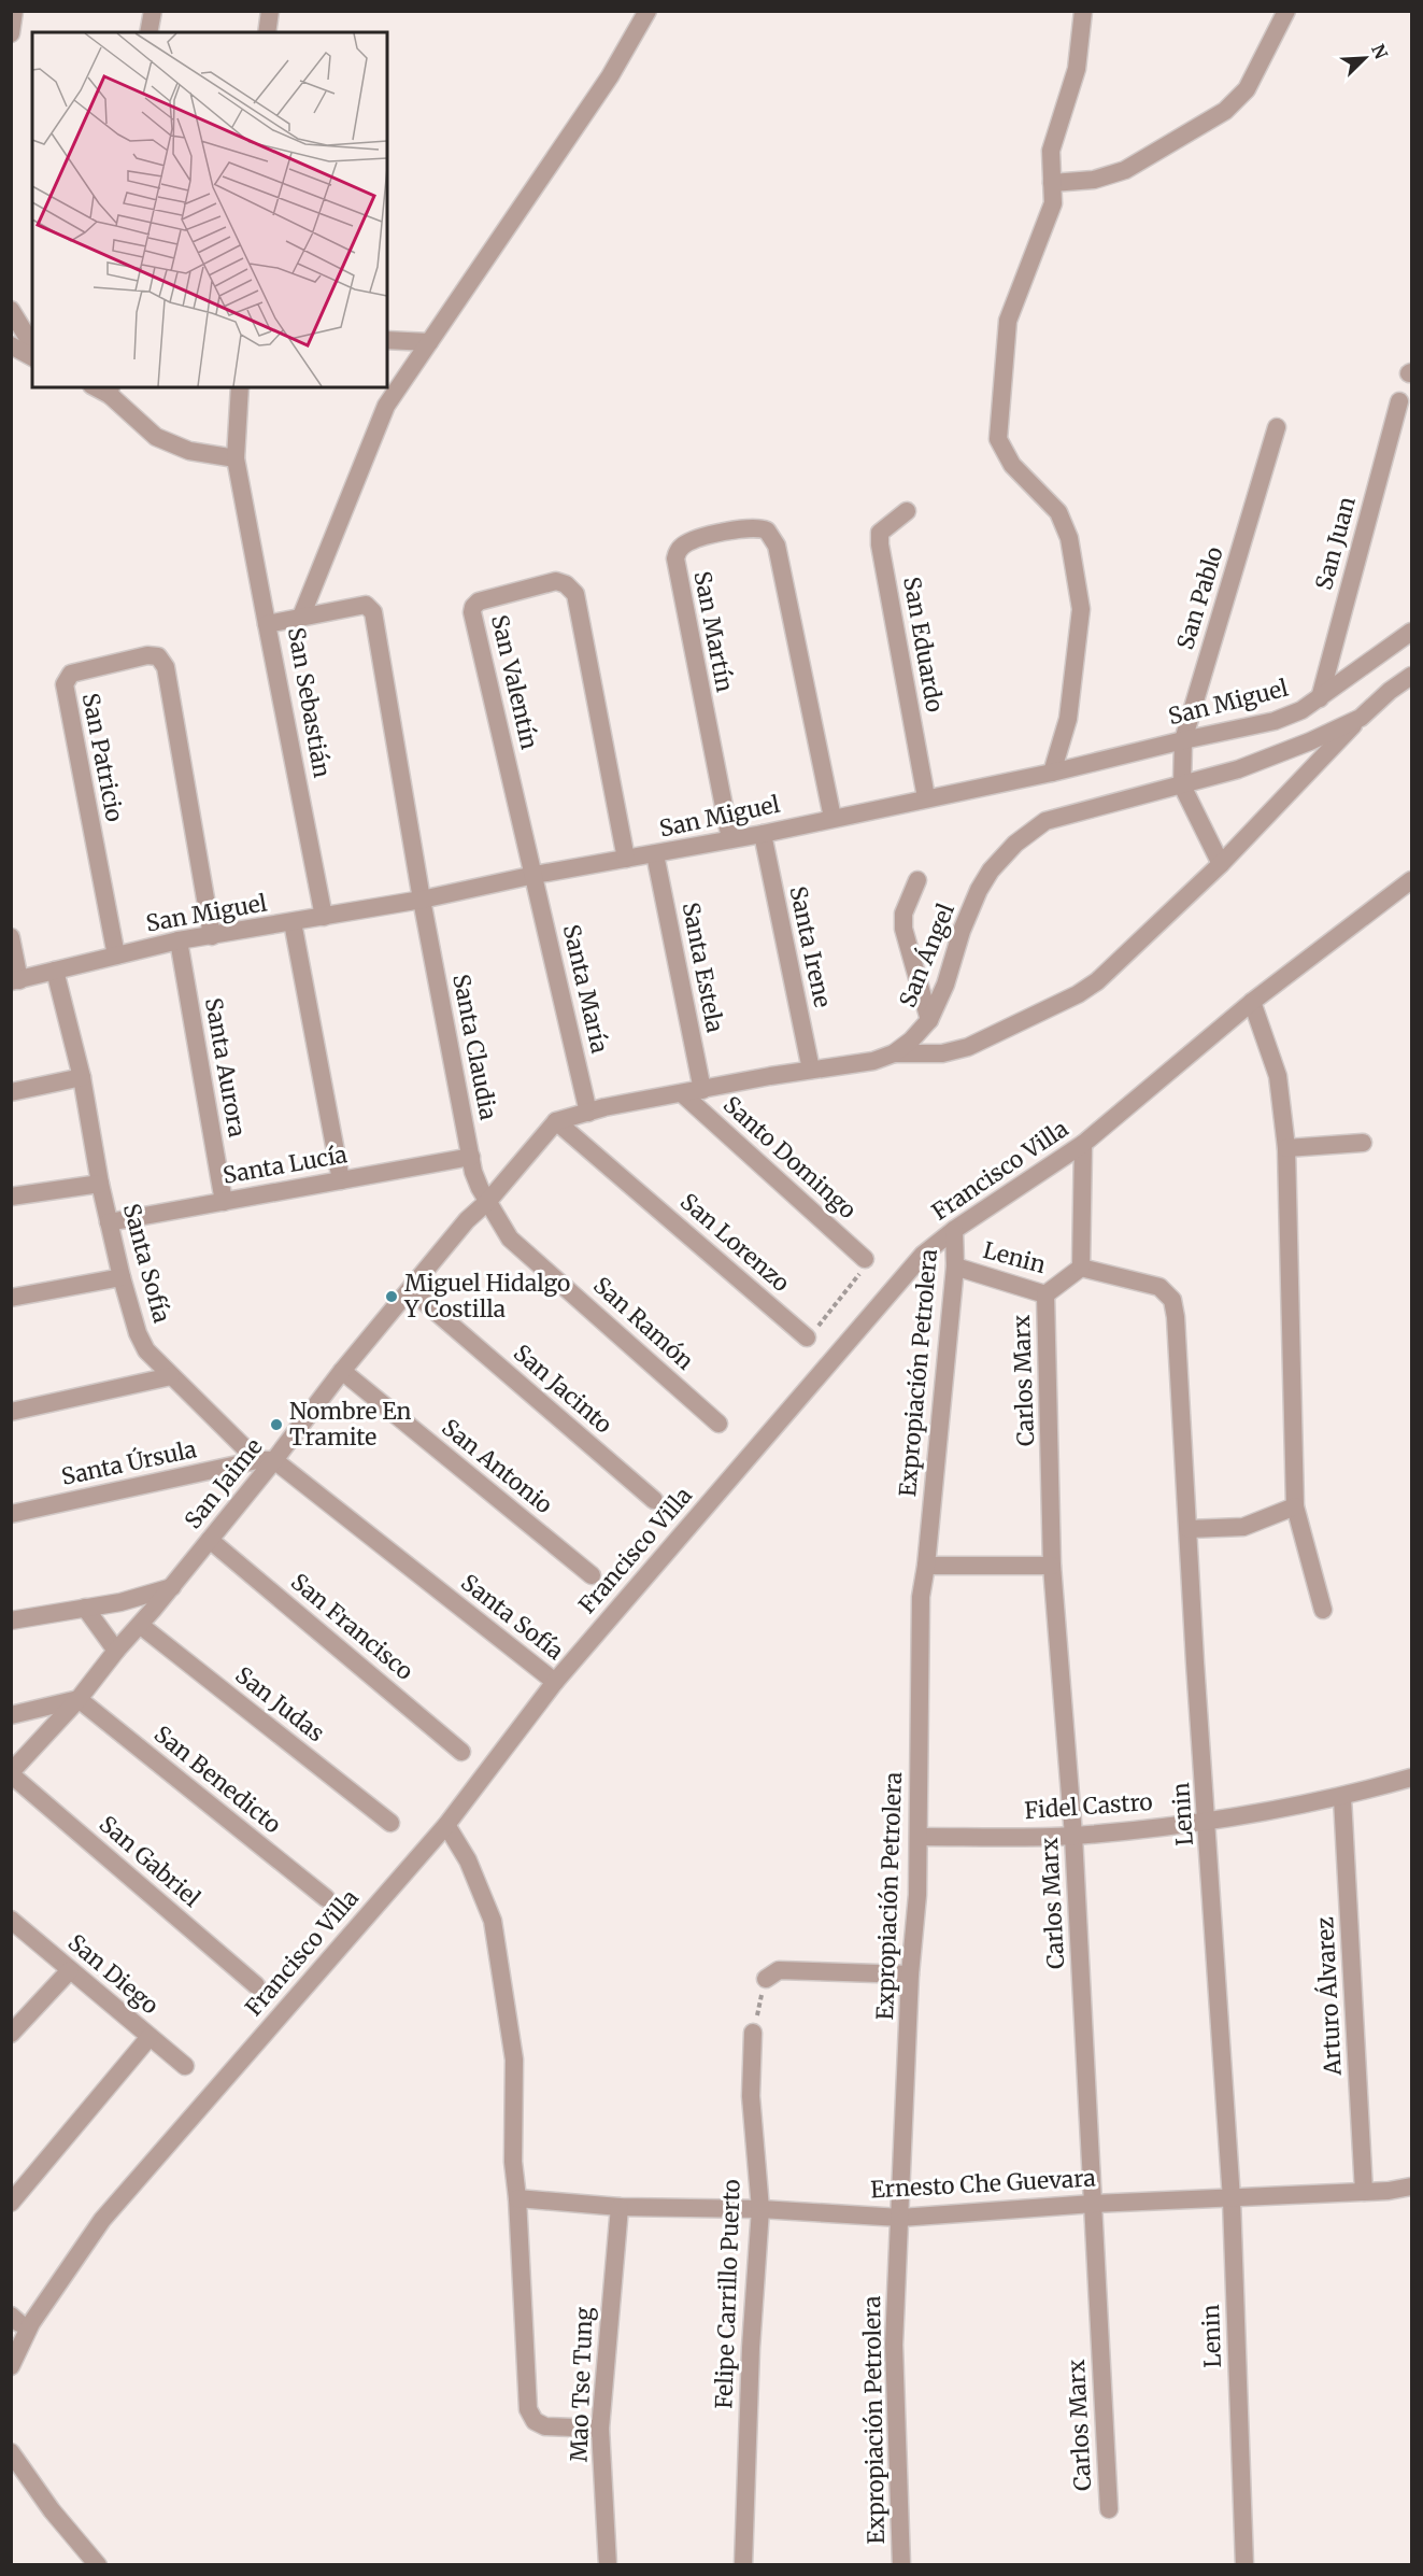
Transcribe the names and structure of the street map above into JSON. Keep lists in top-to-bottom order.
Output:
{
  "streets": {
    "street": [
      "San Juan",
      "San Pablo",
      "San Martín",
      "San Eduardo",
      "San Valentín",
      "San Sebastián",
      "San Miguel",
      "San Patricio",
      "Santa Irene",
      "San Ángel",
      "Santa Estela",
      "Santa María",
      "Santa Claudia",
      "Santa Aurora",
      "Santo Domingo",
      "Santa Lucía",
      "Francisco Villa",
      "San Lorenzo",
      "Lenin",
      "Santa Sofía",
      "San Ramón",
      "Expropiación Petrolera",
      "Carlos Marx",
      "San Jacinto",
      "Santa Úrsula",
      "San Antonio",
      "San Jaime",
      "San Francisco",
      "San Judas",
      "San Benedicto",
      "Fidel Castro",
      "San Gabriel",
      "San Diego",
      "Arturo Álvarez",
      "Ernesto Che Guevara",
      "Felipe Carrillo Puerto",
      "Mao Tse Tung"
    ]
  },
  "crossings": [
    ["San Juan", "San Miguel"],
    ["San Pablo", "San Miguel"],
    ["San Pablo", "San Ángel"],
    ["San Martín", "San Miguel"],
    ["San Eduardo", "San Miguel"],
    ["San Valentín", "San Miguel"],
    ["San Valentín", "Santa María"],
    ["San Sebastián", "San Miguel"],
    ["San Sebastián", "Santa Claudia"],
    ["San Miguel", "San Patricio"],
    ["San Miguel", "Santa Irene"],
    ["San Miguel", "Santa Estela"],
    ["San Miguel", "Santa María"],
    ["San Miguel", "Santa Claudia"],
    ["San Miguel", "Santa Aurora"],
    ["San Miguel", "Santa Sofía"],
    ["Santa Irene", "San Ángel"],
    ["San Ángel", "Santa Estela"],
    ["San Ángel", "Santa María"],
    ["San Ángel", "Santo Domingo"],
    ["San Ángel", "San Lorenzo"],
    ["Santa Claudia", "Santa Lucía"],
    ["Santa Claudia", "San Ramón"],
    ["Santa Claudia", "San Jaime"],
    ["Santa Aurora", "Santa Lucía"],
    ["Santa Lucía", "Santa Sofía"],
    ["Francisco Villa", "Santa Sofía"],
    ["Francisco Villa", "Expropiación Petrolera"],
    ["Lenin", "Expropiación Petrolera"],
    ["Lenin", "Carlos Marx"],
    ["Lenin", "Fidel Castro"],
    ["Lenin", "Ernesto Che Guevara"],
    ["Santa Sofía", "Santa Úrsula"],
    ["Santa Sofía", "San Jaime"],
    ["San Ramón", "San Jaime"],
    ["Expropiación Petrolera", "Fidel Castro"],
    ["Expropiación Petrolera", "Ernesto Che Guevara"],
    ["Carlos Marx", "Fidel Castro"],
    ["Carlos Marx", "Ernesto Che Guevara"],
    ["San Jacinto", "San Jaime"],
    ["Santa Úrsula", "San Jaime"],
    ["San Antonio", "San Jaime"],
    ["San Jaime", "San Francisco"],
    ["San Jaime", "San Judas"],
    ["San Jaime", "San Benedicto"],
    ["San Jaime", "San Gabriel"],
    ["Fidel Castro", "Arturo Álvarez"],
    ["Arturo Álvarez", "Ernesto Che Guevara"],
    ["Ernesto Che Guevara", "Felipe Carrillo Puerto"],
    ["Ernesto Che Guevara", "Mao Tse Tung"]
  ],
  "places": ["Miguel Hidalgo Y Costilla", "Nombre En Tramite"],
  "north": "top right"
}
